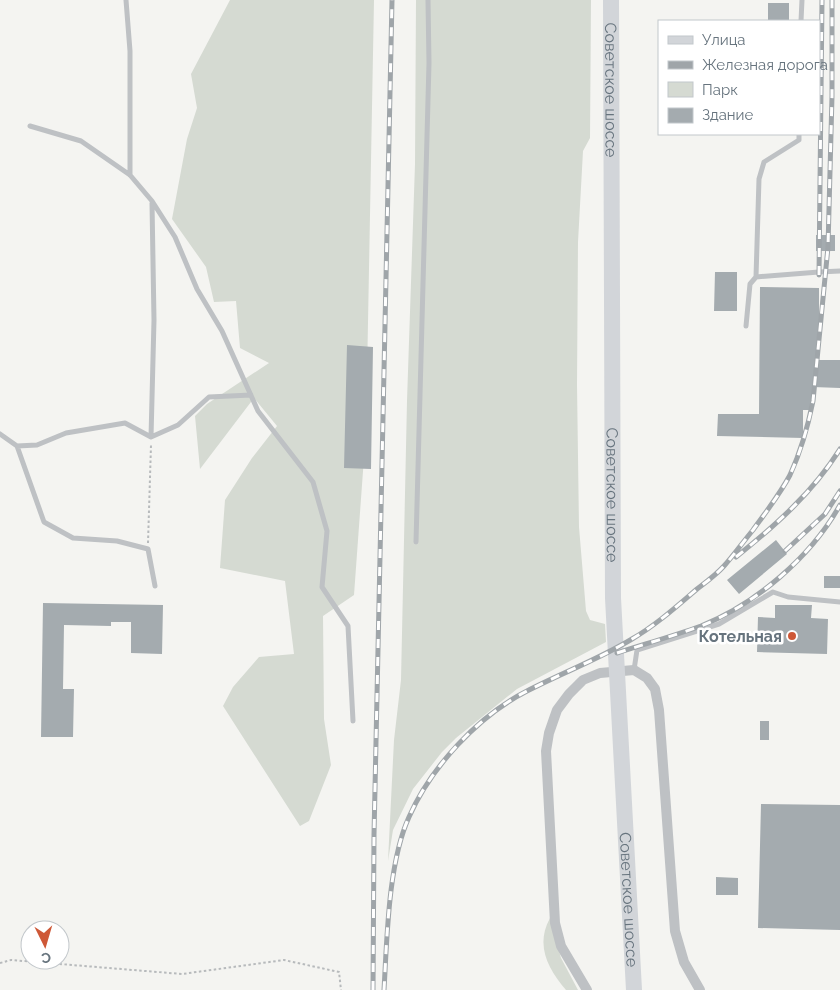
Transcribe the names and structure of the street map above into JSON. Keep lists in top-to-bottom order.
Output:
{
  "streets": {
    "main road": ["Советское шоссе"]
  },
  "places": ["Котельная"],
  "legend": [
    "Улица",
    "Железная дорога",
    "Парк",
    "Здание"
  ],
  "north": "bottom"
}
